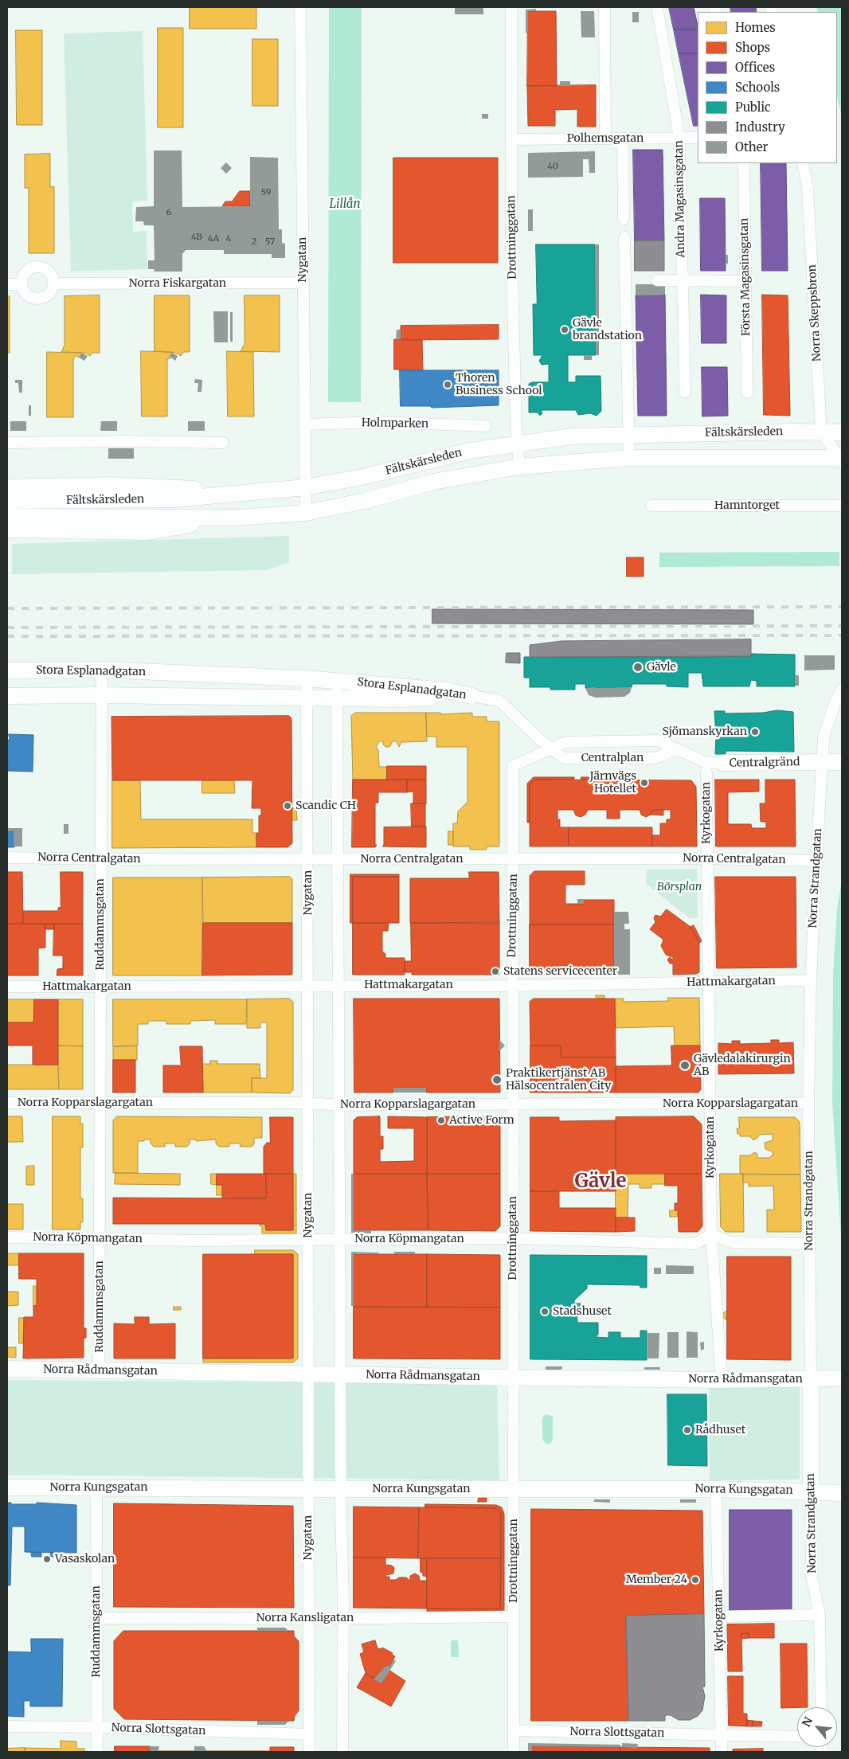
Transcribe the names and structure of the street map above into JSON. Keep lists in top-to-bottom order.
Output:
{
  "streets": {
    "street": [
      "Polhemsgatan",
      "Andra Magasinsgatan",
      "Drottninggatan",
      "Nygatan",
      "Första Magasinsgatan",
      "Norra Fiskargatan",
      "Norra Skeppsbron",
      "Holmparken",
      "Fältskärsleden",
      "Hamntorget",
      "Stora Esplanadgatan",
      "Centralplan",
      "Centralgränd",
      "Kyrkogatan",
      "Norra Centralgatan",
      "Norra Strandgatan",
      "Ruddammsgatan",
      "Hattmakargatan",
      "Norra Kopparslagargatan",
      "Norra Köpmangatan",
      "Norra Rådmansgatan",
      "Norra Kungsgatan",
      "Norra Kansligatan",
      "Norra Slottsgatan"
    ]
  },
  "crossings": [
    ["Polhemsgatan", "Andra Magasinsgatan"],
    ["Polhemsgatan", "Drottninggatan"],
    ["Drottninggatan", "Fältskärsleden"],
    ["Drottninggatan", "Centralplan"],
    ["Drottninggatan", "Norra Centralgatan"],
    ["Drottninggatan", "Hattmakargatan"],
    ["Drottninggatan", "Norra Kopparslagargatan"],
    ["Drottninggatan", "Norra Köpmangatan"],
    ["Drottninggatan", "Norra Rådmansgatan"],
    ["Drottninggatan", "Norra Kungsgatan"],
    ["Drottninggatan", "Norra Kansligatan"],
    ["Drottninggatan", "Norra Slottsgatan"],
    ["Nygatan", "Norra Fiskargatan"],
    ["Nygatan", "Holmparken"],
    ["Nygatan", "Fältskärsleden"],
    ["Nygatan", "Stora Esplanadgatan"],
    ["Nygatan", "Norra Centralgatan"],
    ["Nygatan", "Hattmakargatan"],
    ["Nygatan", "Norra Kopparslagargatan"],
    ["Nygatan", "Norra Köpmangatan"],
    ["Nygatan", "Norra Rådmansgatan"],
    ["Nygatan", "Norra Kungsgatan"],
    ["Nygatan", "Norra Kansligatan"],
    ["Nygatan", "Norra Slottsgatan"],
    ["Norra Skeppsbron", "Fältskärsleden"],
    ["Stora Esplanadgatan", "Centralplan"],
    ["Stora Esplanadgatan", "Ruddammsgatan"],
    ["Centralplan", "Centralgränd"],
    ["Centralplan", "Kyrkogatan"],
    ["Centralgränd", "Kyrkogatan"],
    ["Centralgränd", "Norra Strandgatan"],
    ["Kyrkogatan", "Norra Centralgatan"],
    ["Kyrkogatan", "Hattmakargatan"],
    ["Kyrkogatan", "Norra Kopparslagargatan"],
    ["Kyrkogatan", "Norra Köpmangatan"],
    ["Kyrkogatan", "Norra Rådmansgatan"],
    ["Kyrkogatan", "Norra Kungsgatan"],
    ["Kyrkogatan", "Norra Slottsgatan"],
    ["Norra Centralgatan", "Norra Strandgatan"],
    ["Norra Centralgatan", "Ruddammsgatan"],
    ["Norra Strandgatan", "Hattmakargatan"],
    ["Norra Strandgatan", "Norra Kopparslagargatan"],
    ["Norra Strandgatan", "Norra Rådmansgatan"],
    ["Norra Strandgatan", "Norra Kungsgatan"],
    ["Ruddammsgatan", "Hattmakargatan"],
    ["Ruddammsgatan", "Norra Kopparslagargatan"],
    ["Ruddammsgatan", "Norra Köpmangatan"],
    ["Ruddammsgatan", "Norra Rådmansgatan"],
    ["Ruddammsgatan", "Norra Kungsgatan"],
    ["Ruddammsgatan", "Norra Kansligatan"],
    ["Ruddammsgatan", "Norra Slottsgatan"]
  ],
  "districts": ["Gävle"],
  "water": ["Lillån"],
  "parks": ["Börsplan"],
  "places": [
    "Gävle brandstation",
    "Thoren Business School",
    "Gävle",
    "Sjömanskyrkan",
    "Järnvägs Hotellet",
    "Scandic CH",
    "Statens servicecenter",
    "Gävledalakirurgin AB",
    "Praktikertjänst AB Hälsocentralen City",
    "Active Form",
    "Stadshuset",
    "Rådhuset",
    "Vasaskolan",
    "Member 24"
  ],
  "house_numbers": [
    "40",
    "59",
    "6",
    "4B",
    "4A",
    "4",
    "2",
    "57"
  ],
  "legend": [
    "Homes",
    "Shops",
    "Offices",
    "Schools",
    "Public",
    "Industry",
    "Other"
  ],
  "north": "top left"
}
